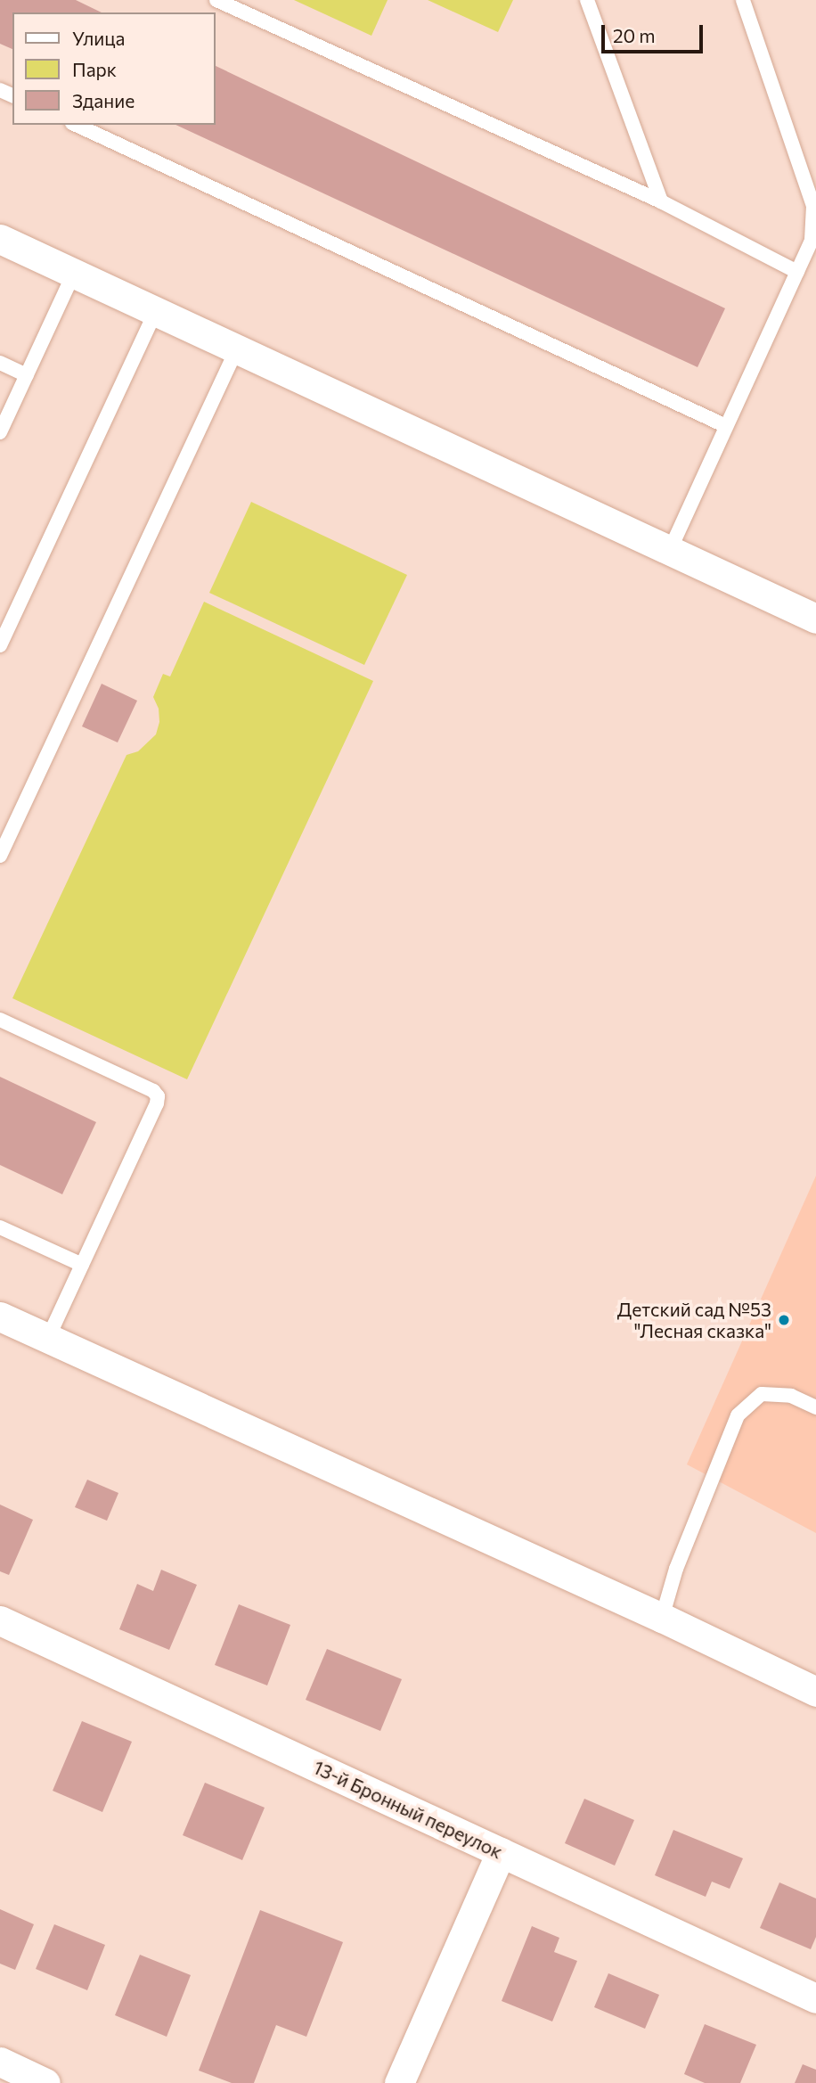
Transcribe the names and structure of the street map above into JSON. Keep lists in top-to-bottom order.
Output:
{
  "streets": {
    "street": ["13-й Бронный переулок"]
  },
  "places": ["Детский сад №53 \"Лесная сказка\""],
  "legend": ["Улица", "Парк", "Здание"],
  "scale_bar": "20 m"
}
